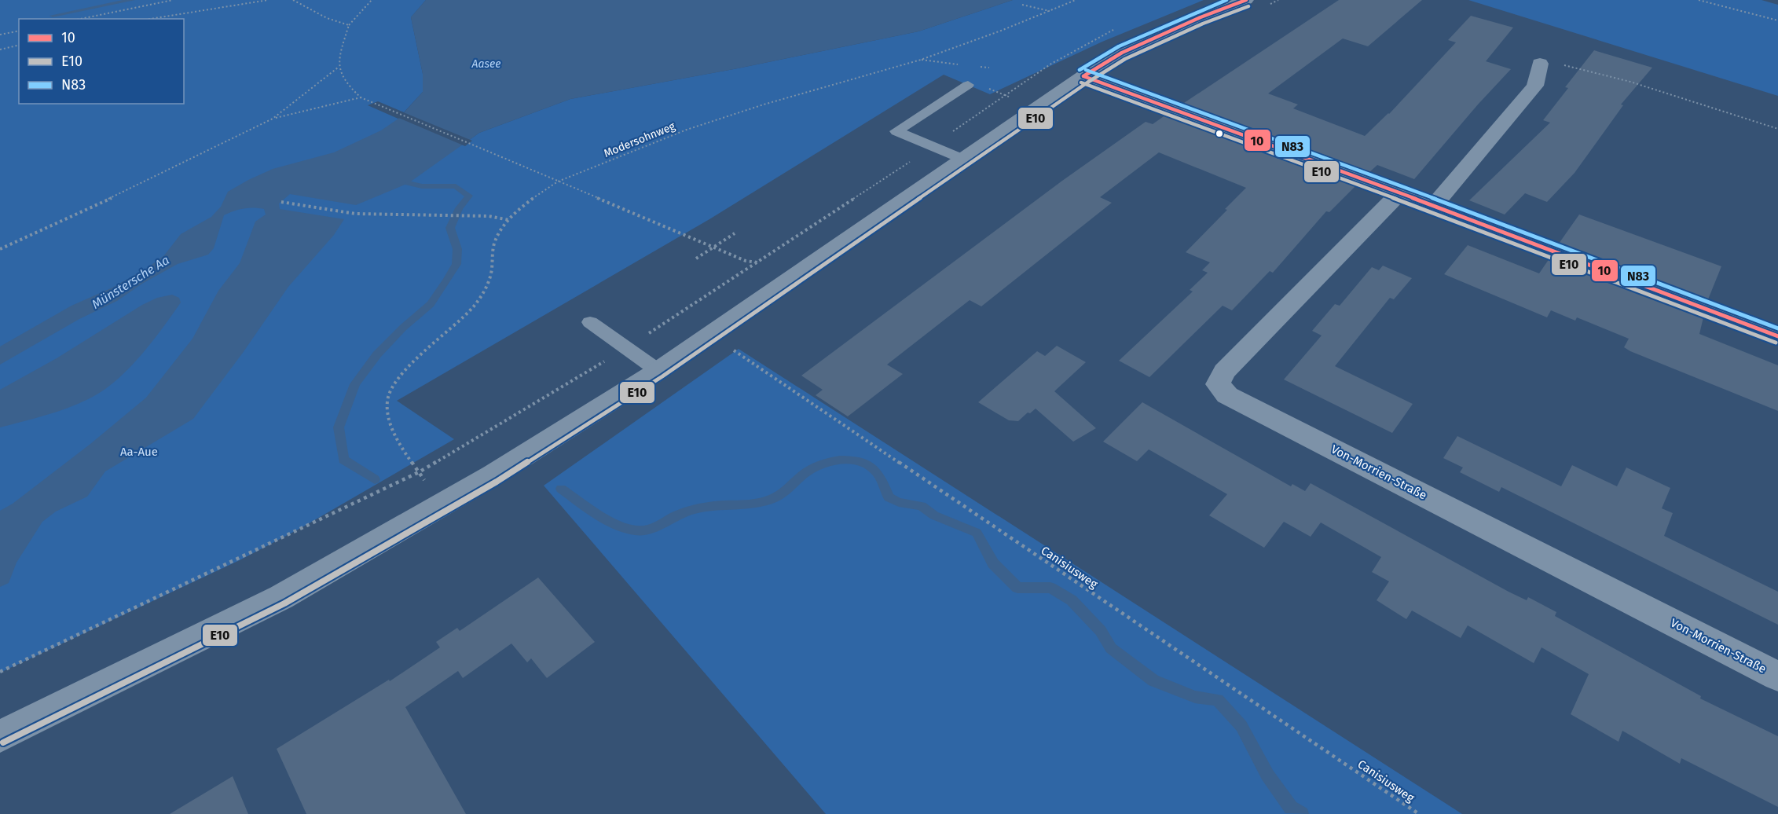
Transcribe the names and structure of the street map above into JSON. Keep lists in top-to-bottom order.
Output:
{
  "streets": {
    "street": ["Von-Morrien-Straße"],
    "path": ["Modersohnweg", "Canisiusweg"]
  },
  "water": ["Aasee", "Münstersche Aa"],
  "parks": ["Aa-Aue"],
  "lines": ["transit line 10", "transit line N83", "transit line E10"],
  "legend": ["10", "E10", "N83"]
}
